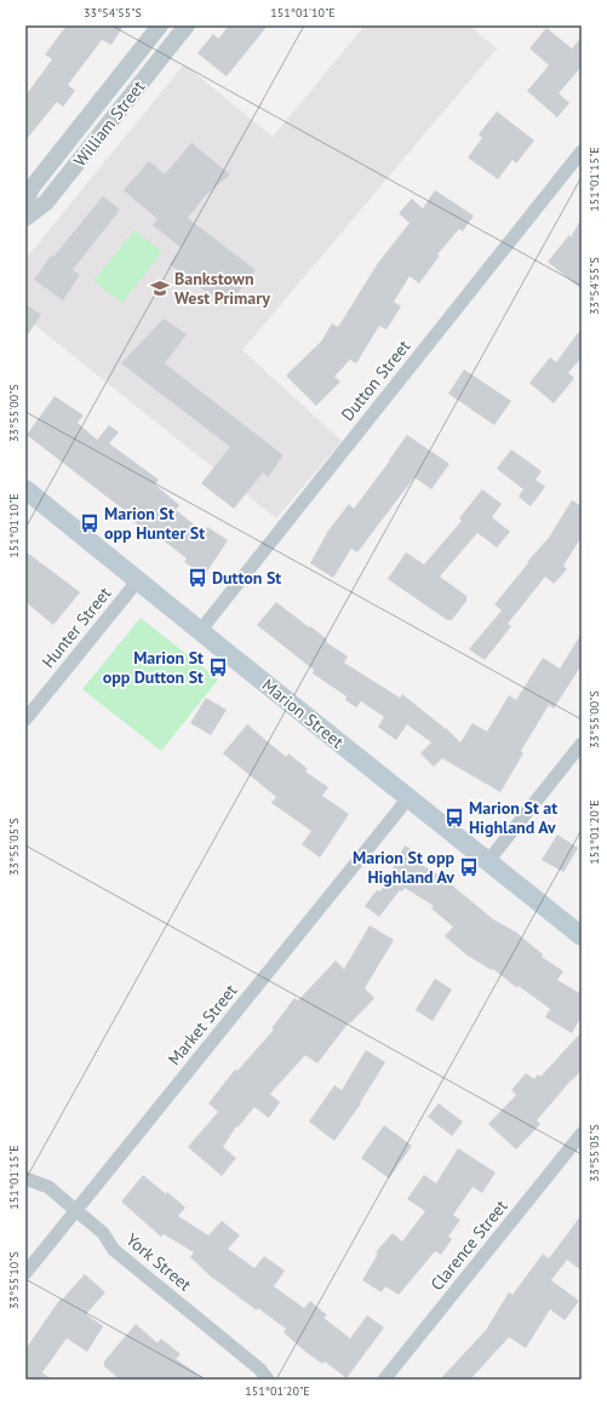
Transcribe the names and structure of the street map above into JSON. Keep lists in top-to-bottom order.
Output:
{
  "streets": {
    "main road": ["Marion Street"],
    "street": [
      "William Street",
      "Dutton Street",
      "Hunter Street",
      "Market Street",
      "Clarence Street",
      "York Street"
    ]
  },
  "crossings": [
    ["Dutton Street", "Marion Street"],
    ["Hunter Street", "Marion Street"],
    ["Marion Street", "Market Street"],
    ["Market Street", "York Street"]
  ],
  "places": {
    "school or university": ["Bankstown West Primary"],
    "bus stop": [
      "Marion St opp Hunter St",
      "Dutton St",
      "Marion St opp Dutton St",
      "Marion St at Highland Av",
      "Marion St opp Highland Av"
    ]
  },
  "coordinates": [
    "33°54'55\"S",
    "151°01'10\"E",
    "151°01'15\"E",
    "33°55'00\"S",
    "151°01'20\"E",
    "33°55'05\"S",
    "33°55'10\"S"
  ]
}
